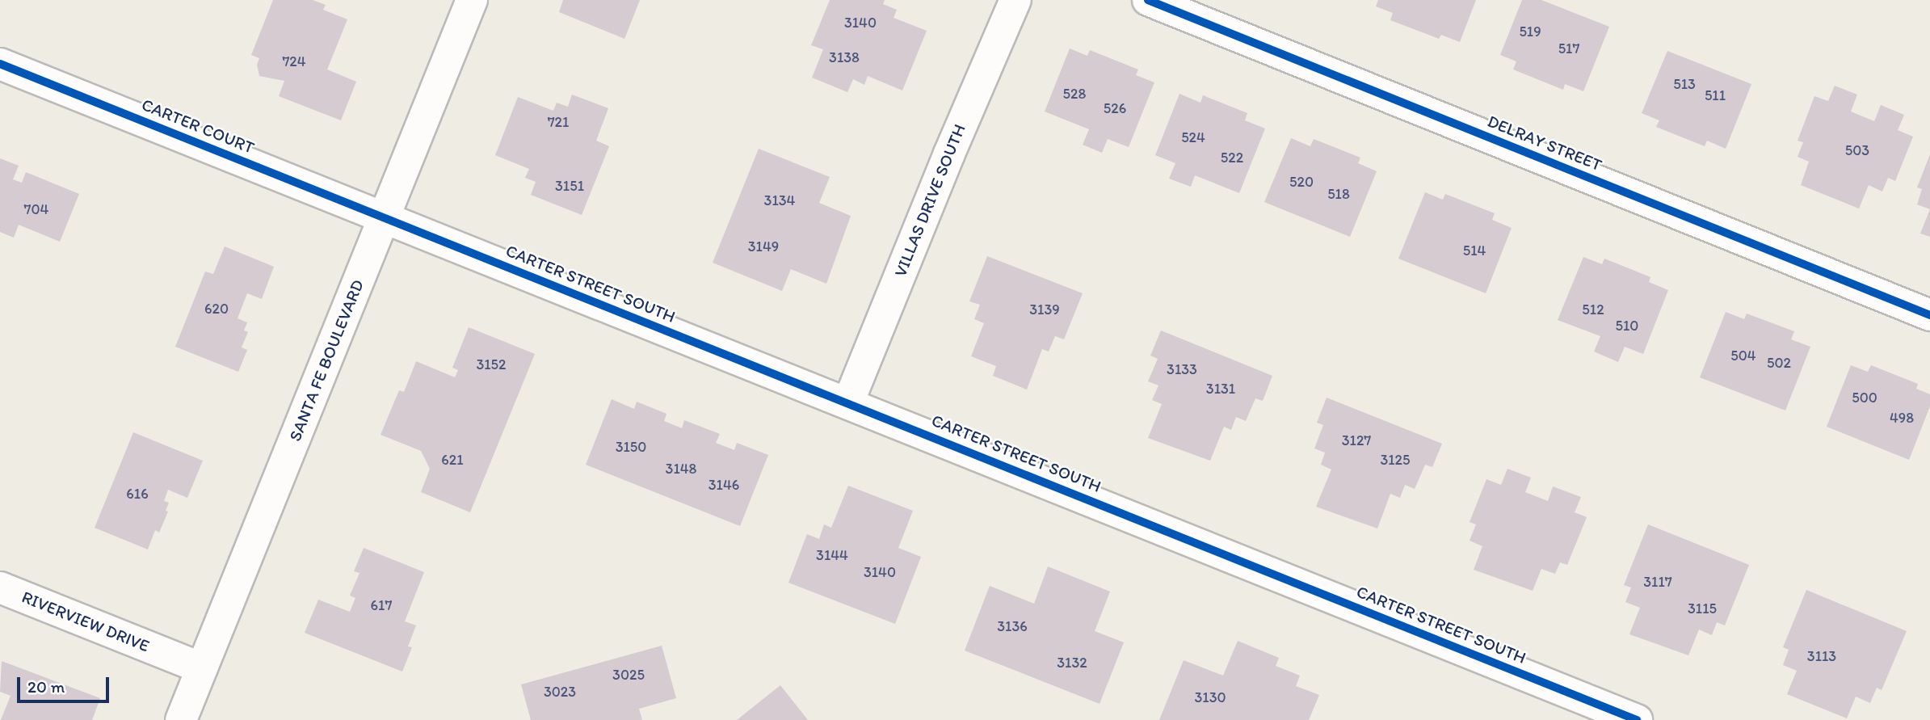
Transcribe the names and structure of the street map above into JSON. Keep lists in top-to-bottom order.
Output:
{
  "streets": {
    "street": [
      "CARTER COURT",
      "DELRAY STREET",
      "VILLAS DRIVE SOUTH",
      "CARTER STREET SOUTH",
      "SANTA FE BOULEVARD",
      "RIVERVIEW DRIVE"
    ]
  },
  "crossings": [
    ["CARTER COURT", "CARTER STREET SOUTH"],
    ["CARTER COURT", "SANTA FE BOULEVARD"],
    ["VILLAS DRIVE SOUTH", "CARTER STREET SOUTH"],
    ["CARTER STREET SOUTH", "SANTA FE BOULEVARD"],
    ["SANTA FE BOULEVARD", "RIVERVIEW DRIVE"]
  ],
  "house_numbers": [
    "3140",
    "519",
    "517",
    "3138",
    "724",
    "513",
    "528",
    "511",
    "526",
    "721",
    "524",
    "503",
    "522",
    "520",
    "3151",
    "518",
    "3134",
    "704",
    "3149",
    "514",
    "620",
    "3139",
    "512",
    "510",
    "504",
    "502",
    "3152",
    "3133",
    "3131",
    "500",
    "498",
    "3127",
    "3150",
    "621",
    "3125",
    "3148",
    "3146",
    "616",
    "3144",
    "3140",
    "3117",
    "617",
    "3115",
    "3136",
    "3113",
    "3132",
    "3025",
    "3023",
    "3130"
  ],
  "scale_bar": "20 m"
}
